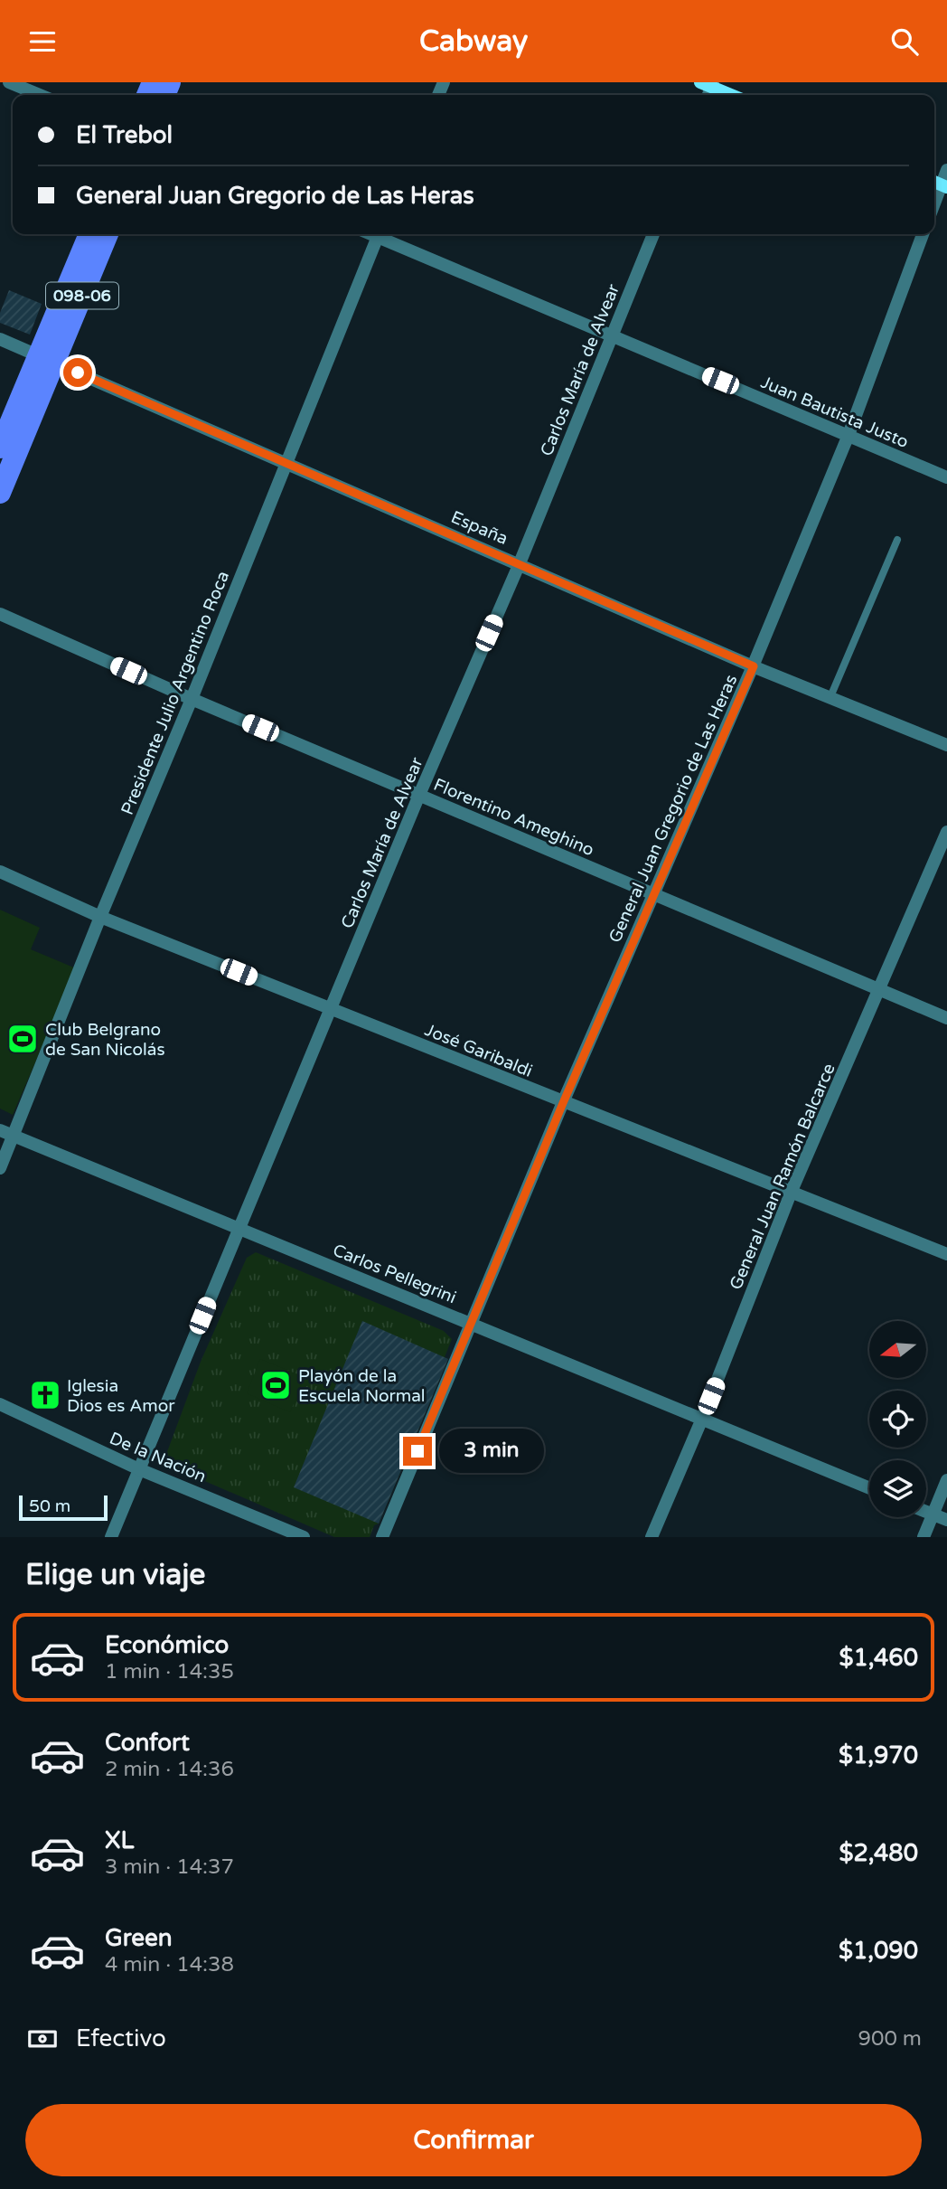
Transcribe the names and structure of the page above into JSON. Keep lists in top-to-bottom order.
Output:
{
  "streets": {
    "main road": ["098-06"],
    "street": [
      "Carlos María de Alvear",
      "Juan Bautista Justo",
      "España",
      "Presidente Julio Argentino Roca",
      "General Juan Gregorio de Las Heras",
      "Florentino Ameghino",
      "José Garibaldi",
      "General Juan Ramón Balcarce",
      "Carlos Pellegrini",
      "De la Nación"
    ]
  },
  "crossings": [
    ["098-06", "España"],
    ["Carlos María de Alvear", "Juan Bautista Justo"],
    ["Carlos María de Alvear", "España"],
    ["Carlos María de Alvear", "Florentino Ameghino"],
    ["Carlos María de Alvear", "José Garibaldi"],
    ["Carlos María de Alvear", "Carlos Pellegrini"],
    ["Carlos María de Alvear", "De la Nación"],
    ["Juan Bautista Justo", "General Juan Gregorio de Las Heras"],
    ["España", "Presidente Julio Argentino Roca"],
    ["España", "General Juan Gregorio de Las Heras"],
    ["Presidente Julio Argentino Roca", "Florentino Ameghino"],
    ["Presidente Julio Argentino Roca", "José Garibaldi"],
    ["Presidente Julio Argentino Roca", "Carlos Pellegrini"],
    ["General Juan Gregorio de Las Heras", "Florentino Ameghino"],
    ["General Juan Gregorio de Las Heras", "José Garibaldi"],
    ["General Juan Gregorio de Las Heras", "Carlos Pellegrini"],
    ["Florentino Ameghino", "General Juan Ramón Balcarce"],
    ["José Garibaldi", "General Juan Ramón Balcarce"],
    ["General Juan Ramón Balcarce", "Carlos Pellegrini"]
  ],
  "places": {
    "sports": ["Club Belgrano de San Nicolás", "Playón de la Escuela Normal"],
    "church": ["Iglesia Dios es Amor"]
  },
  "scale_bar": "50 m",
  "north": "left",
  "page": {
    "header": "Cabway",
    "banner": ["El Trebol", "General Juan Gregorio de Las Heras"],
    "bubble": "3 min",
    "scale": "50 m",
    "heading": "Elige un viaje",
    "list": [
      {
        "name": "Económico",
        "note": "1 min · 14:35",
        "value": "$1,460"
      },
      {
        "name": "Confort",
        "note": "2 min · 14:36",
        "value": "$1,970"
      },
      {
        "name": "XL",
        "note": "3 min · 14:37",
        "value": "$2,480"
      },
      {
        "name": "Green",
        "note": "4 min · 14:38",
        "value": "$1,090"
      }
    ],
    "pay": ["Efectivo", "900 m"],
    "buttons": "Confirmar"
  }
}
